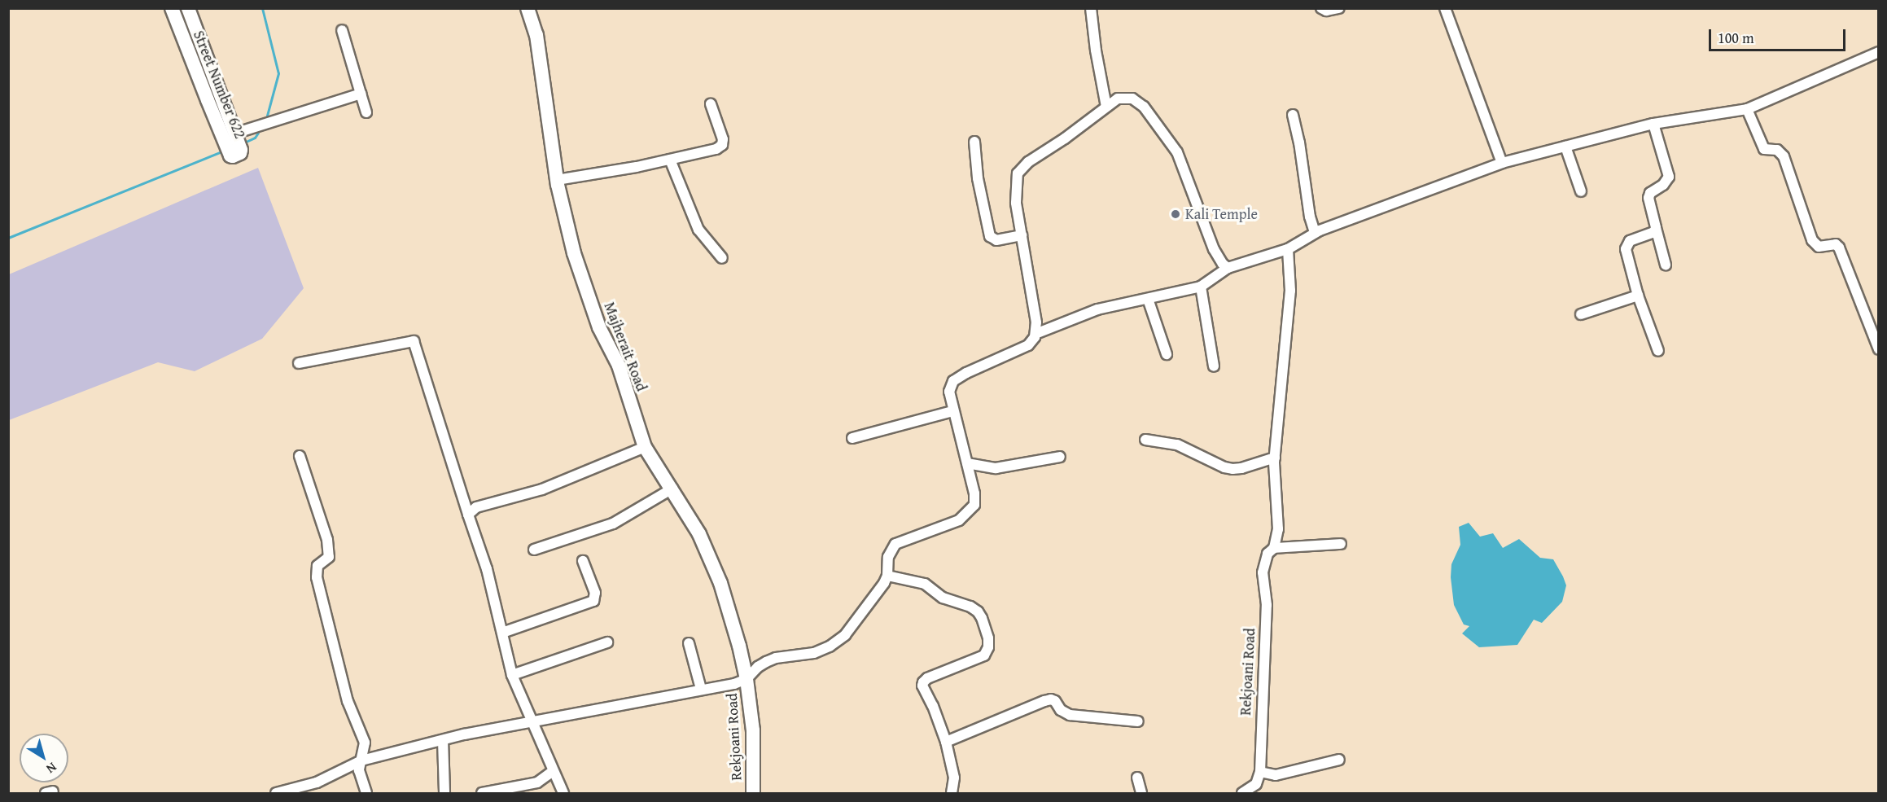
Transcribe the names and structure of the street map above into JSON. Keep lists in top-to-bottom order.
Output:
{
  "streets": {
    "street": ["Street Number 622", "Majherait Road", "Rekjoani Road"]
  },
  "crossings": [
    ["Majherait Road", "Rekjoani Road"]
  ],
  "places": ["Kali Temple"],
  "scale_bar": "100 m",
  "north": "bottom right"
}
